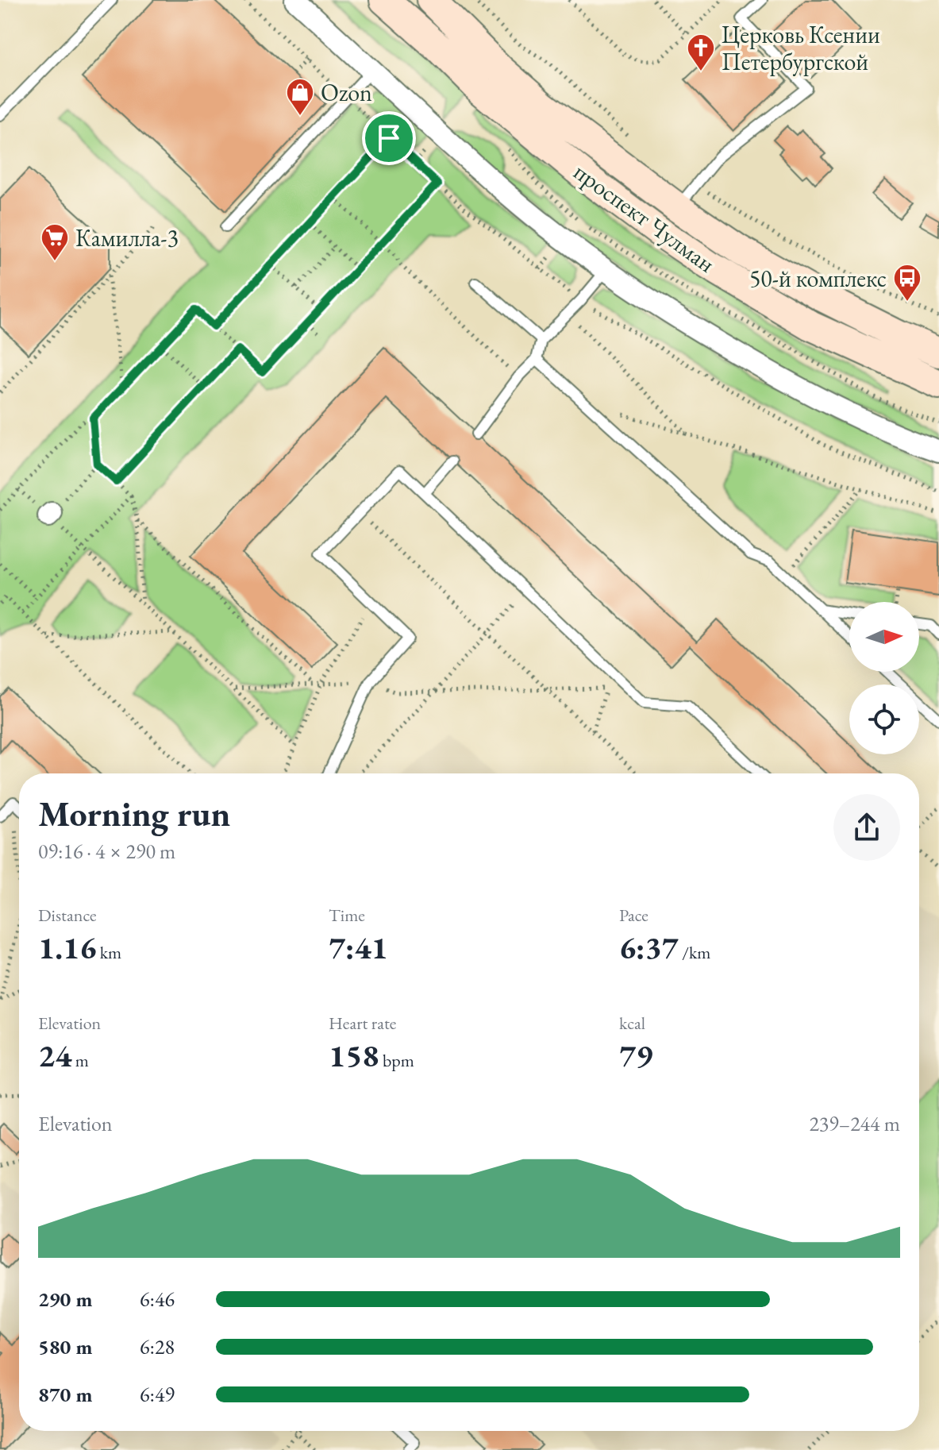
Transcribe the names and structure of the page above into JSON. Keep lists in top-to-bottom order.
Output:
{
  "streets": {
    "main road": ["проспект Чулман"]
  },
  "places": {
    "church": ["Церковь Ксении Петербургской"],
    "shop": ["Ozon"],
    "supermarket": ["Камилла-3"],
    "bus stop": ["50-й комплекс"]
  },
  "north": "right",
  "page": {
    "heading": ["Morning run", "09:16 · 4 × 290 m"],
    "stats": [
      ["Distance", "1.16 km"],
      ["Time", "7:41"],
      ["Pace", "6:37 /km"],
      ["Elevation", "24 m"],
      ["Heart rate", "158 bpm"],
      ["kcal", "79"]
    ],
    "chart": ["Elevation", "239–244 m"],
    "list": [
      {
        "name": "290 m",
        "note": "6:46"
      },
      {
        "name": "580 m",
        "note": "6:28"
      },
      {
        "name": "870 m",
        "note": "6:49"
      }
    ]
  }
}
